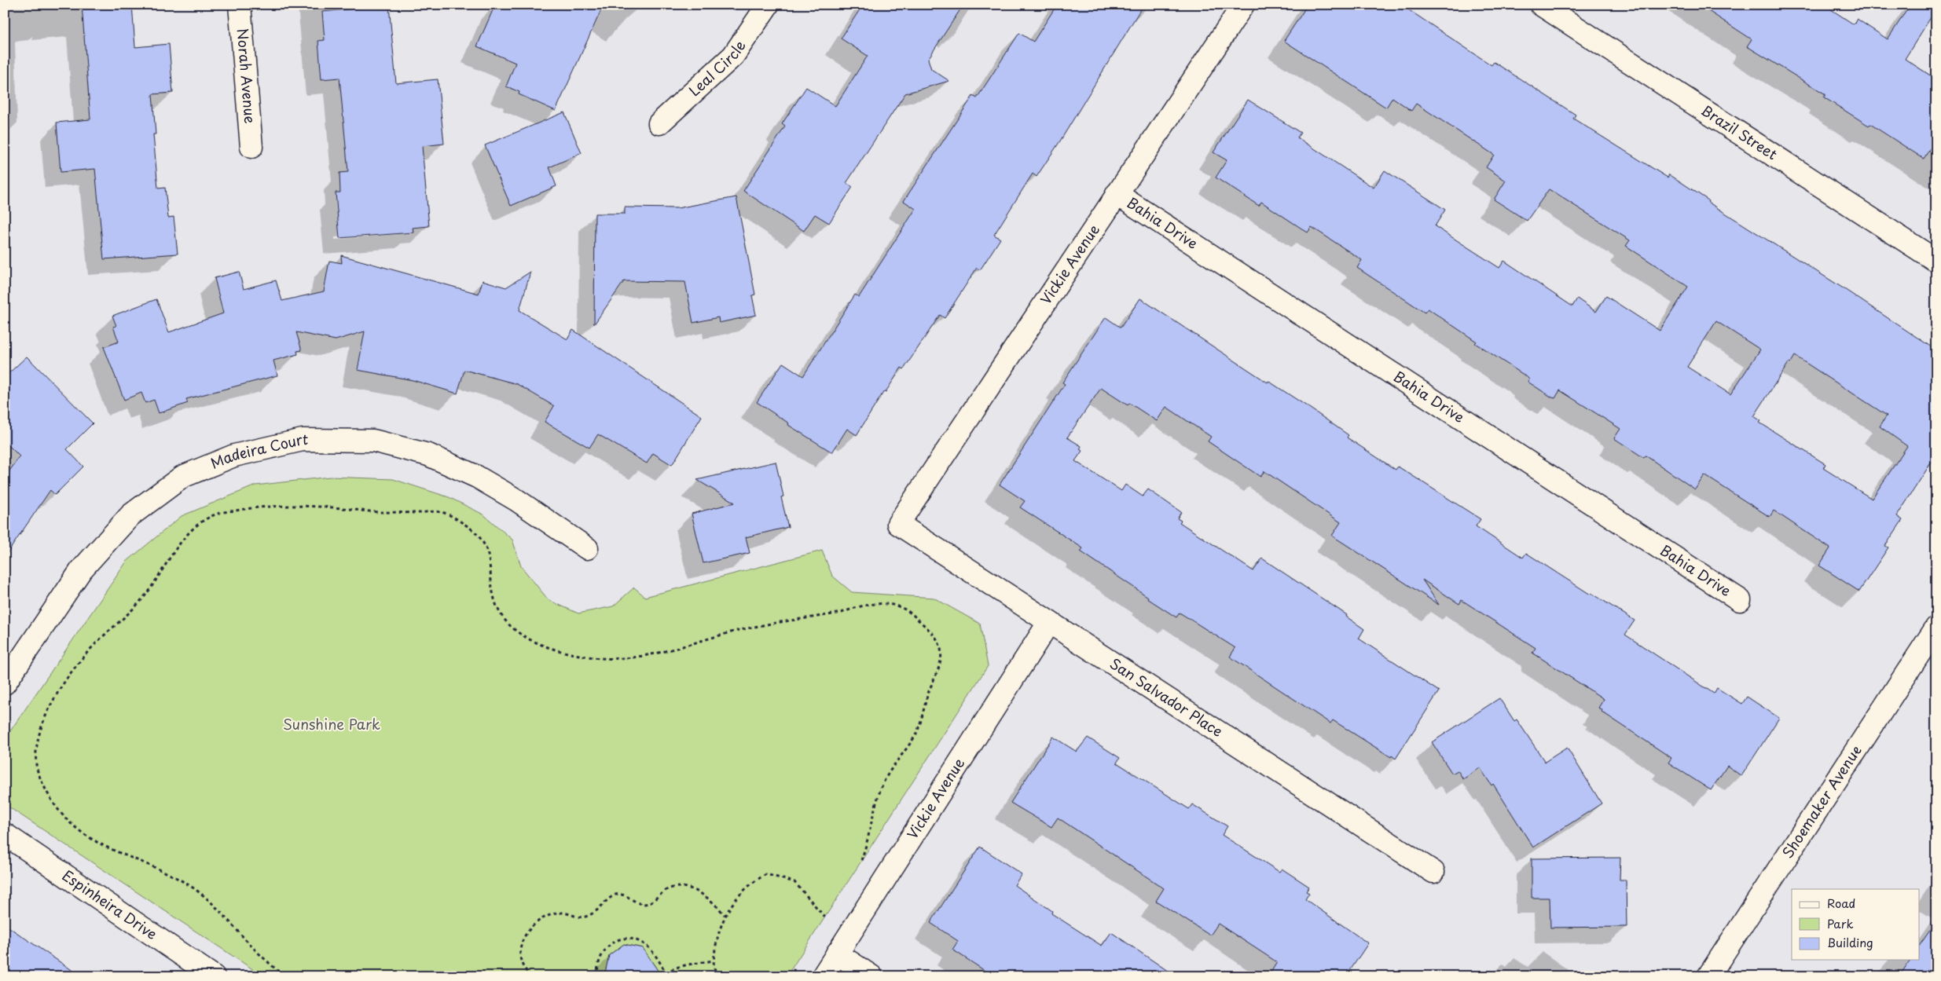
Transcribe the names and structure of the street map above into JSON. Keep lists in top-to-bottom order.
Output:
{
  "streets": {
    "street": [
      "Leal Circle",
      "Norah Avenue",
      "Brazil Street",
      "Bahia Drive",
      "Vickie Avenue",
      "Madeira Court",
      "San Salvador Place",
      "Shoemaker Avenue",
      "Espinheira Drive"
    ]
  },
  "crossings": [
    ["Bahia Drive", "Vickie Avenue"],
    ["Vickie Avenue", "San Salvador Place"]
  ],
  "parks": ["Sunshine Park"],
  "legend": ["Road", "Park", "Building"]
}
